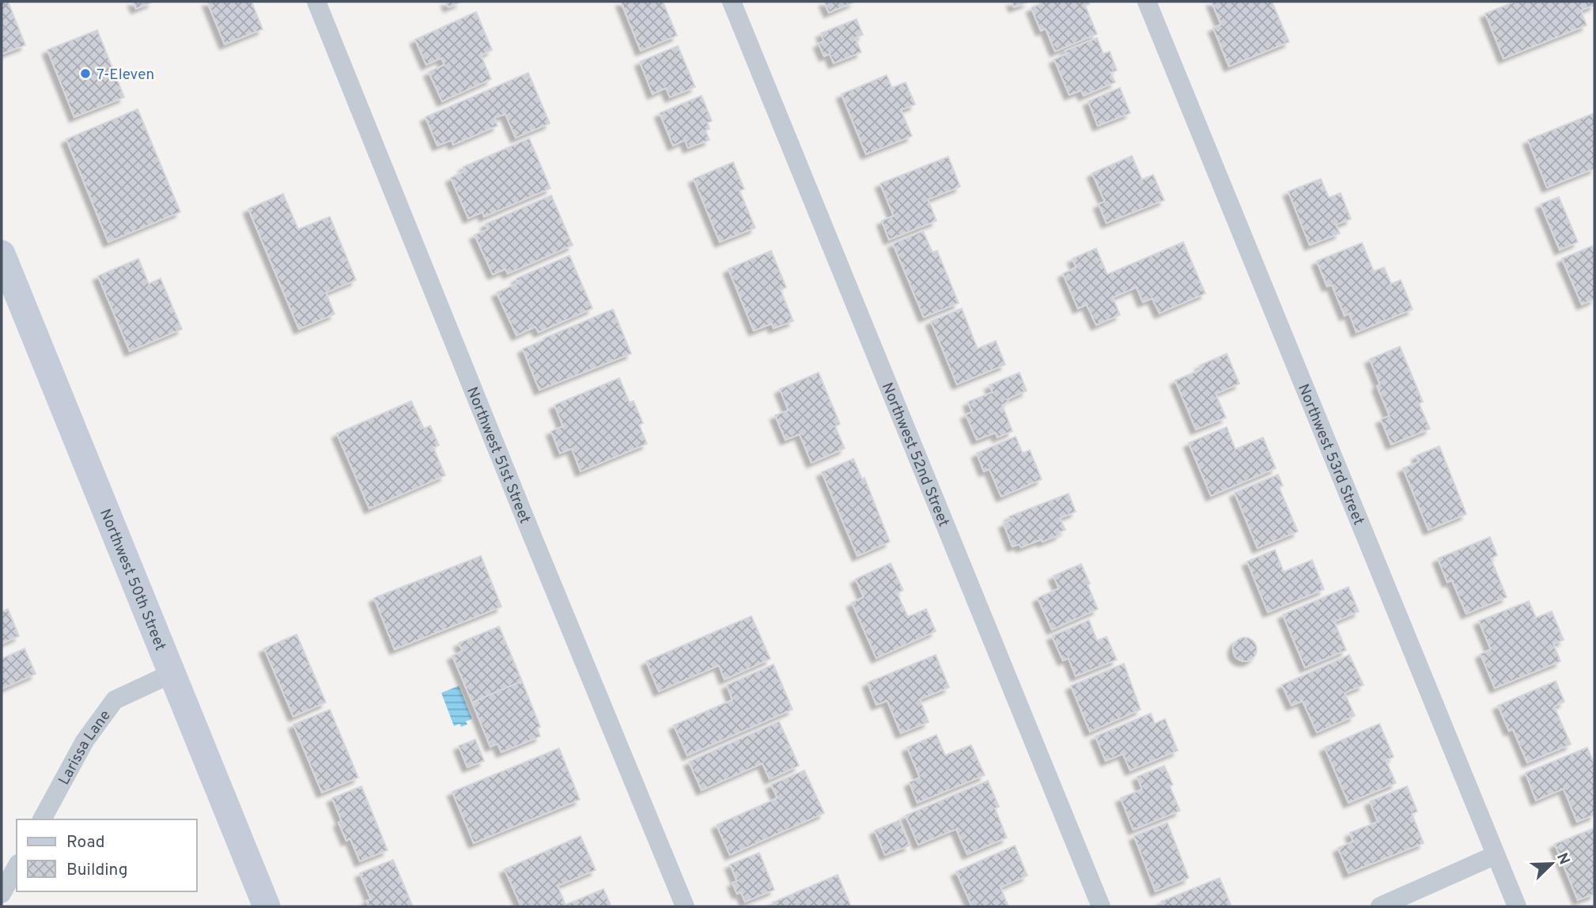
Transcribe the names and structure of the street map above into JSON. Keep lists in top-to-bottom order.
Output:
{
  "streets": {
    "main road": ["Northwest 50th Street"],
    "street": [
      "Northwest 52nd Street",
      "Northwest 53rd Street",
      "Northwest 51st Street",
      "Larissa Lane"
    ]
  },
  "crossings": [
    ["Northwest 50th Street", "Larissa Lane"]
  ],
  "places": ["7-Eleven"],
  "legend": ["Road", "Building"],
  "north": "top right"
}
